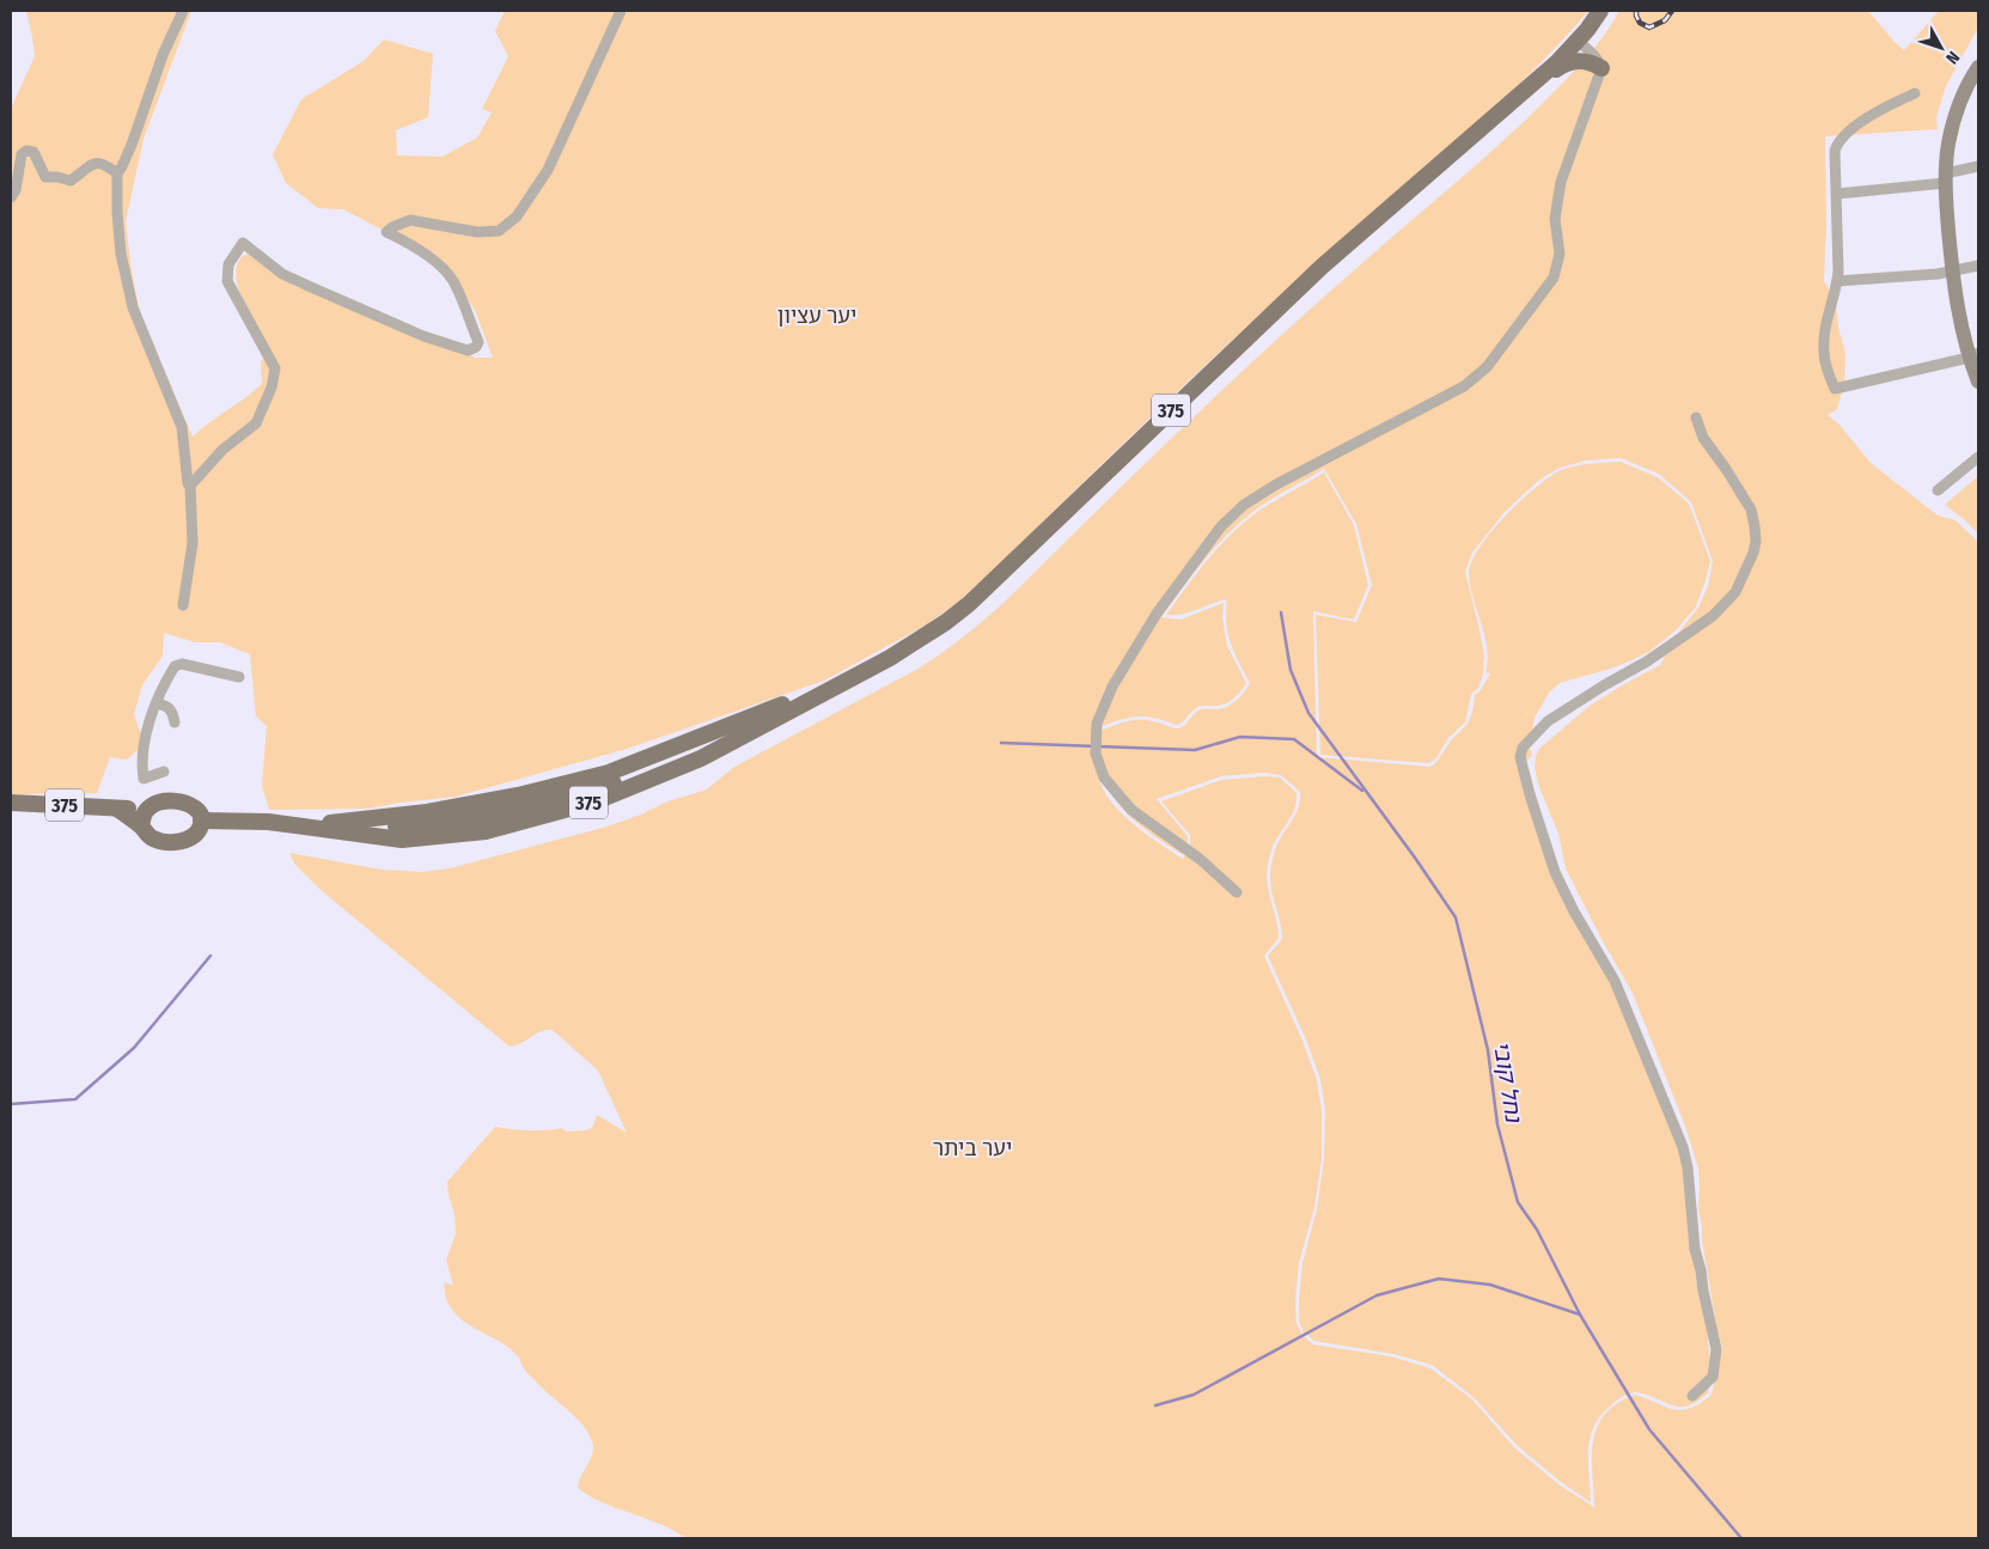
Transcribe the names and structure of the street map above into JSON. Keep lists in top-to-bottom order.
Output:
{
  "streets": {
    "main road": ["375"]
  },
  "water": ["נחל קובי"],
  "parks": ["יער עציון", "יער ביתר"],
  "north": "bottom right"
}
